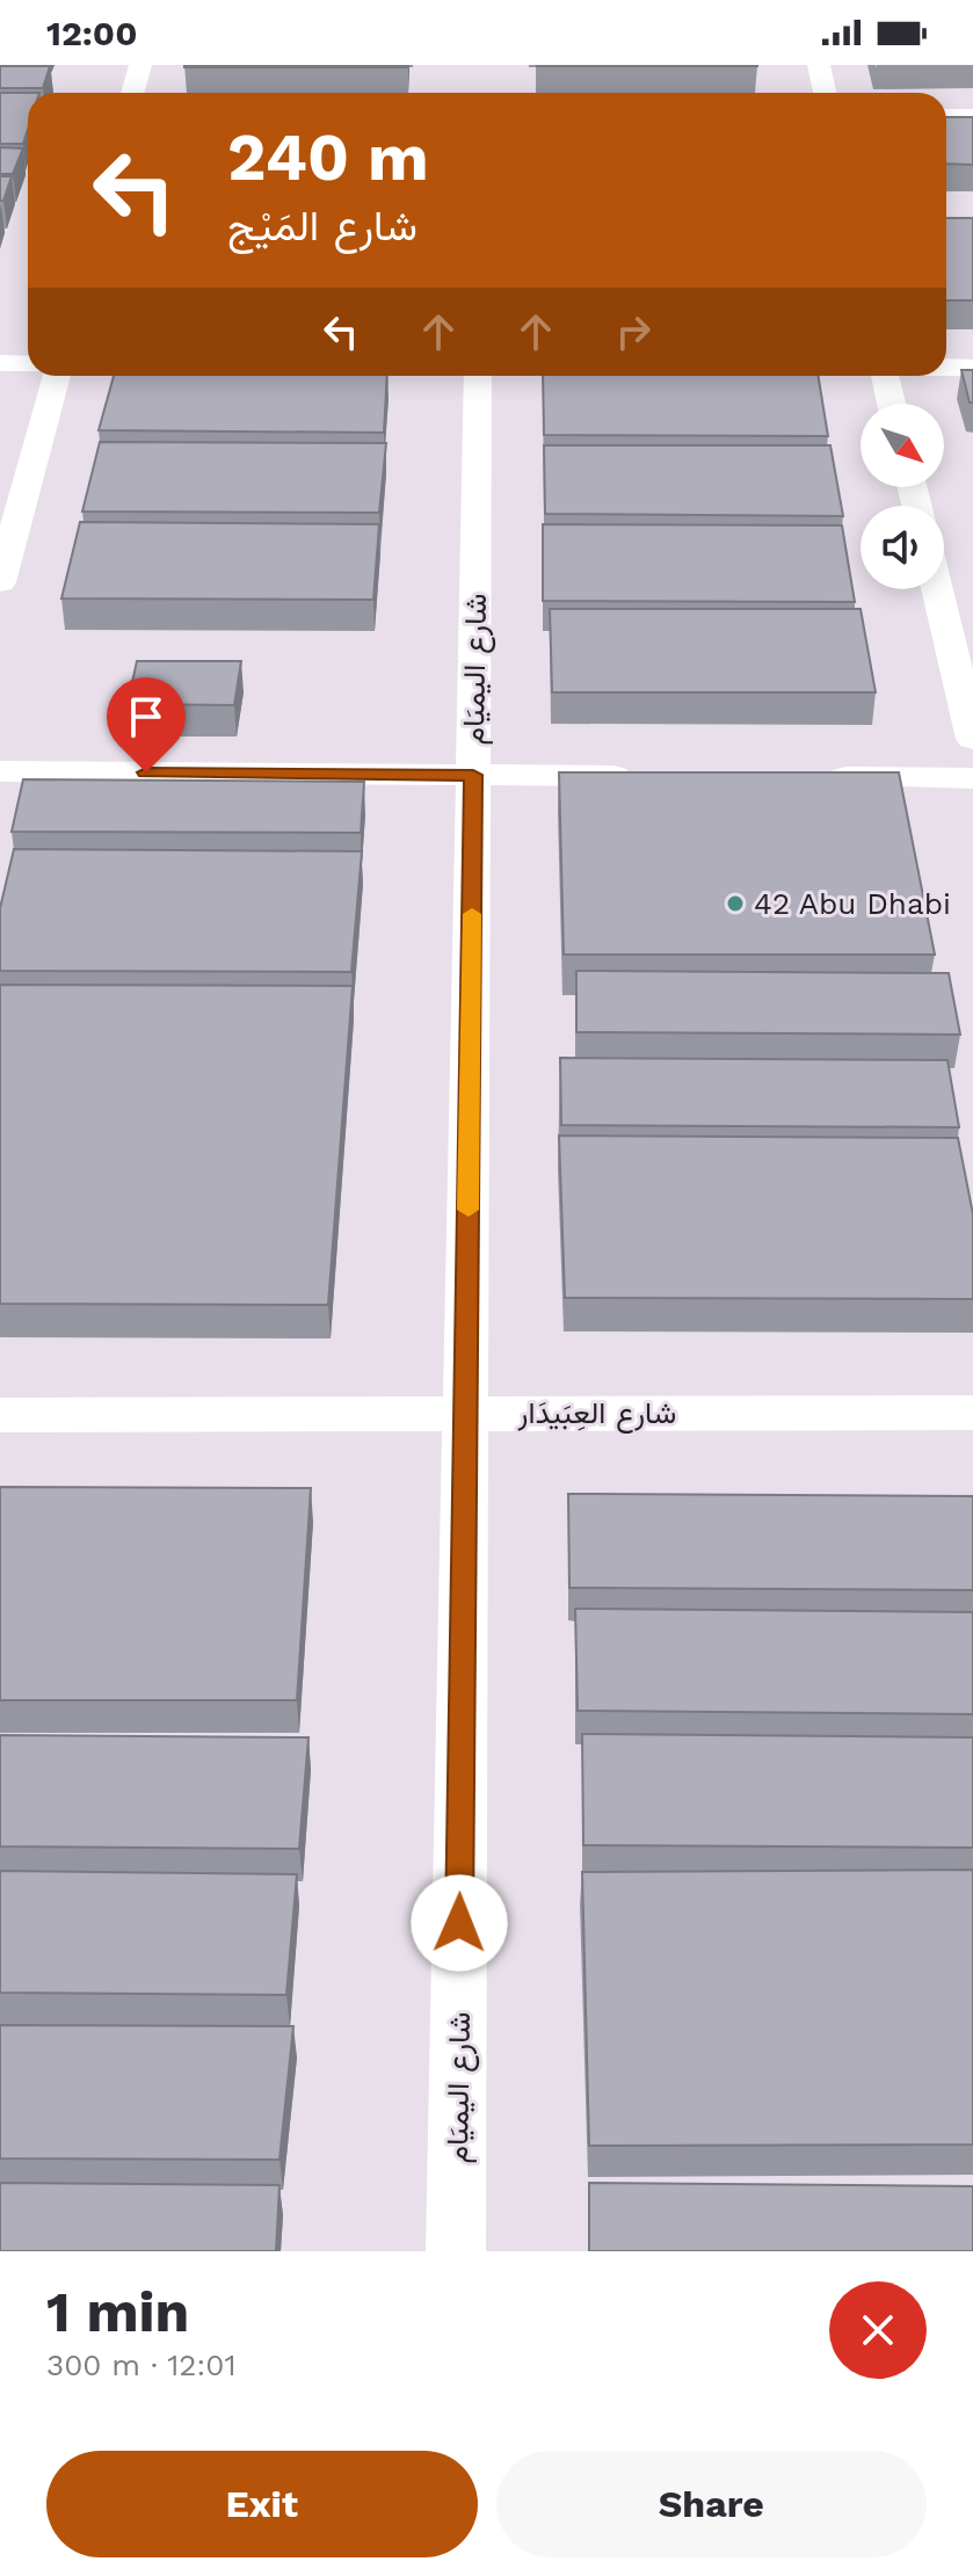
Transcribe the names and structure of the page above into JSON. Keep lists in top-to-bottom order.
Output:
{
  "streets": {
    "street": ["شارع اليميَام", "شارع العِبَيدَار"]
  },
  "crossings": [
    ["شارع اليميَام", "شارع العِبَيدَار"]
  ],
  "places": ["42 Abu Dhabi"],
  "north": "bottom right",
  "page": {
    "status": "12:00",
    "turn": ["240 m", "شارع المَيْج"],
    "heading": ["1 min", "300 m · 12:01"],
    "buttons": ["Exit", "Share"]
  }
}
